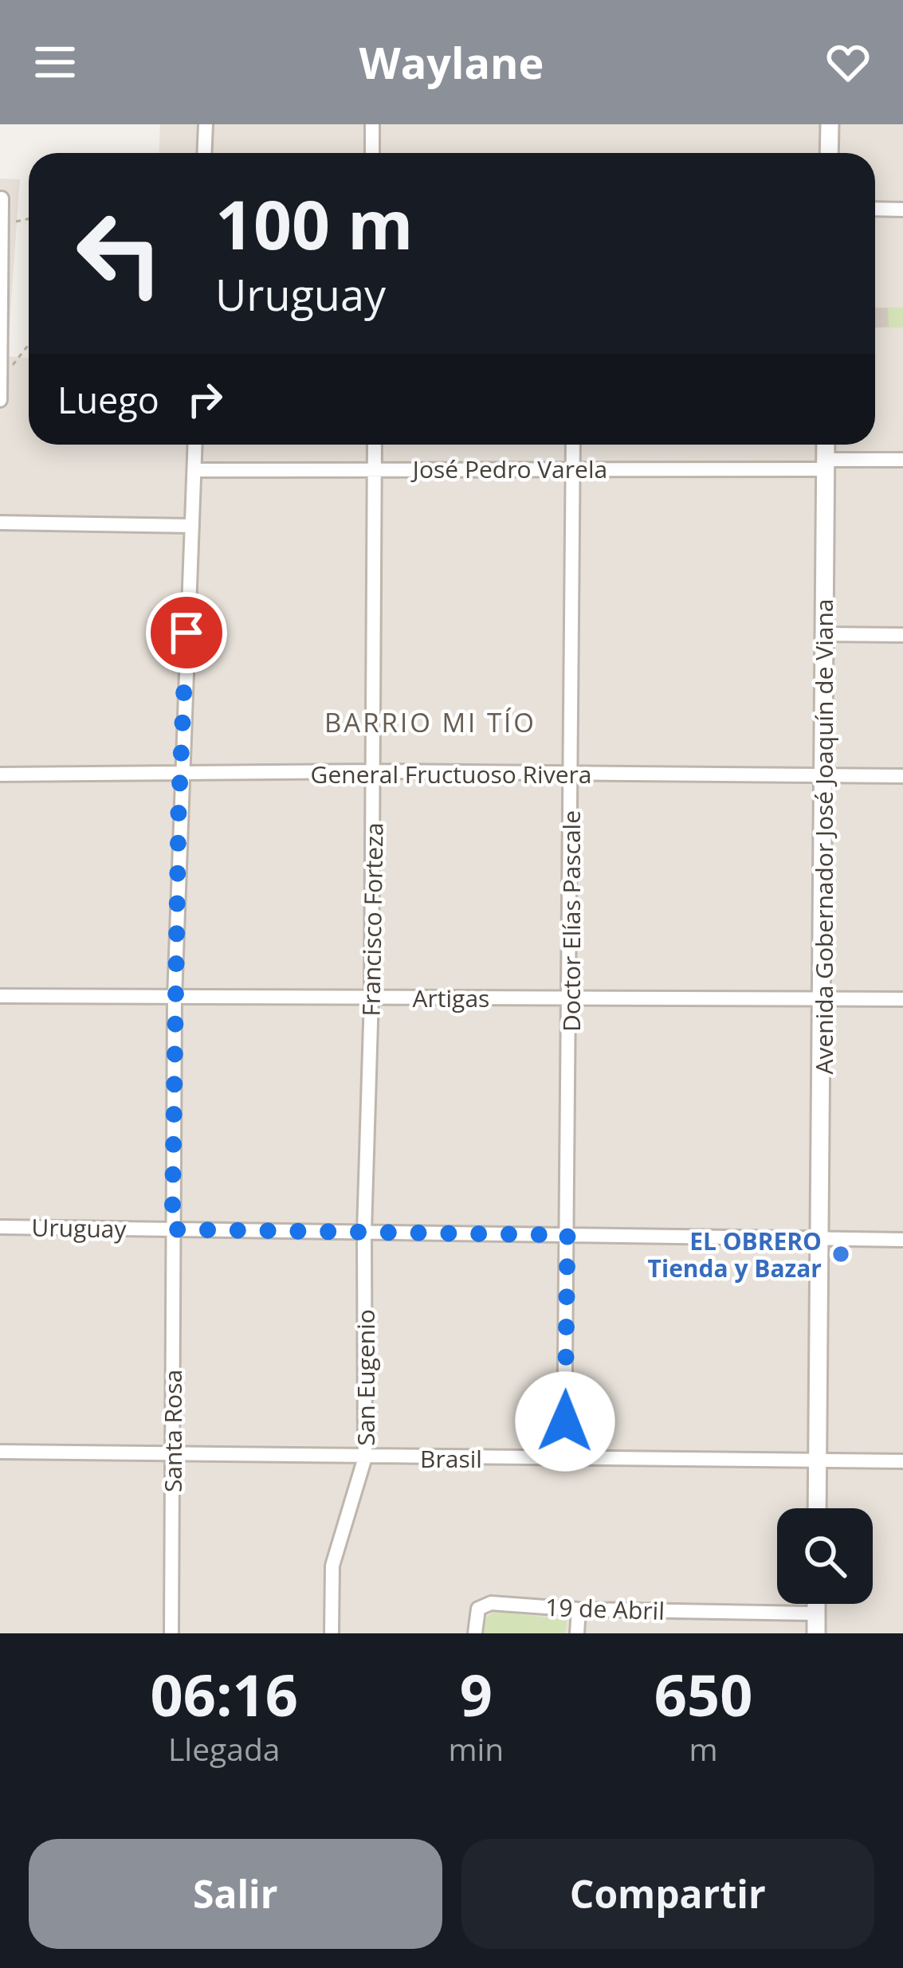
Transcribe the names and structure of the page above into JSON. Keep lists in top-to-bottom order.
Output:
{
  "streets": {
    "street": [
      "José Pedro Varela",
      "General Fructuoso Rivera",
      "Avenida Gobernador José Joaquín de Viana",
      "Francisco Forteza",
      "Doctor Elías Pascale",
      "Artigas",
      "Uruguay",
      "San Eugenio",
      "Santa Rosa",
      "Brasil",
      "19 de Abril"
    ]
  },
  "crossings": [
    ["José Pedro Varela", "Avenida Gobernador José Joaquín de Viana"],
    ["José Pedro Varela", "Francisco Forteza"],
    ["José Pedro Varela", "Doctor Elías Pascale"],
    ["José Pedro Varela", "Santa Rosa"],
    ["General Fructuoso Rivera", "Avenida Gobernador José Joaquín de Viana"],
    ["General Fructuoso Rivera", "Francisco Forteza"],
    ["General Fructuoso Rivera", "Doctor Elías Pascale"],
    ["General Fructuoso Rivera", "Santa Rosa"],
    ["Avenida Gobernador José Joaquín de Viana", "Artigas"],
    ["Avenida Gobernador José Joaquín de Viana", "Uruguay"],
    ["Avenida Gobernador José Joaquín de Viana", "Brasil"],
    ["Francisco Forteza", "Artigas"],
    ["Francisco Forteza", "Uruguay"],
    ["Francisco Forteza", "San Eugenio"],
    ["Doctor Elías Pascale", "Artigas"],
    ["Doctor Elías Pascale", "Uruguay"],
    ["Doctor Elías Pascale", "Brasil"],
    ["Artigas", "Santa Rosa"],
    ["Uruguay", "San Eugenio"],
    ["Uruguay", "Santa Rosa"],
    ["San Eugenio", "Brasil"],
    ["Santa Rosa", "Brasil"]
  ],
  "districts": ["BARRIO MI TÍO"],
  "places": ["EL OBRERO Tienda y Bazar"],
  "page": {
    "header": "Waylane",
    "turn": ["100 m", "Uruguay"],
    "then": "Luego",
    "eta": [
      "06:16",
      "Llegada",
      "9",
      "min",
      "650",
      "m"
    ],
    "buttons": ["Salir", "Compartir"]
  }
}
